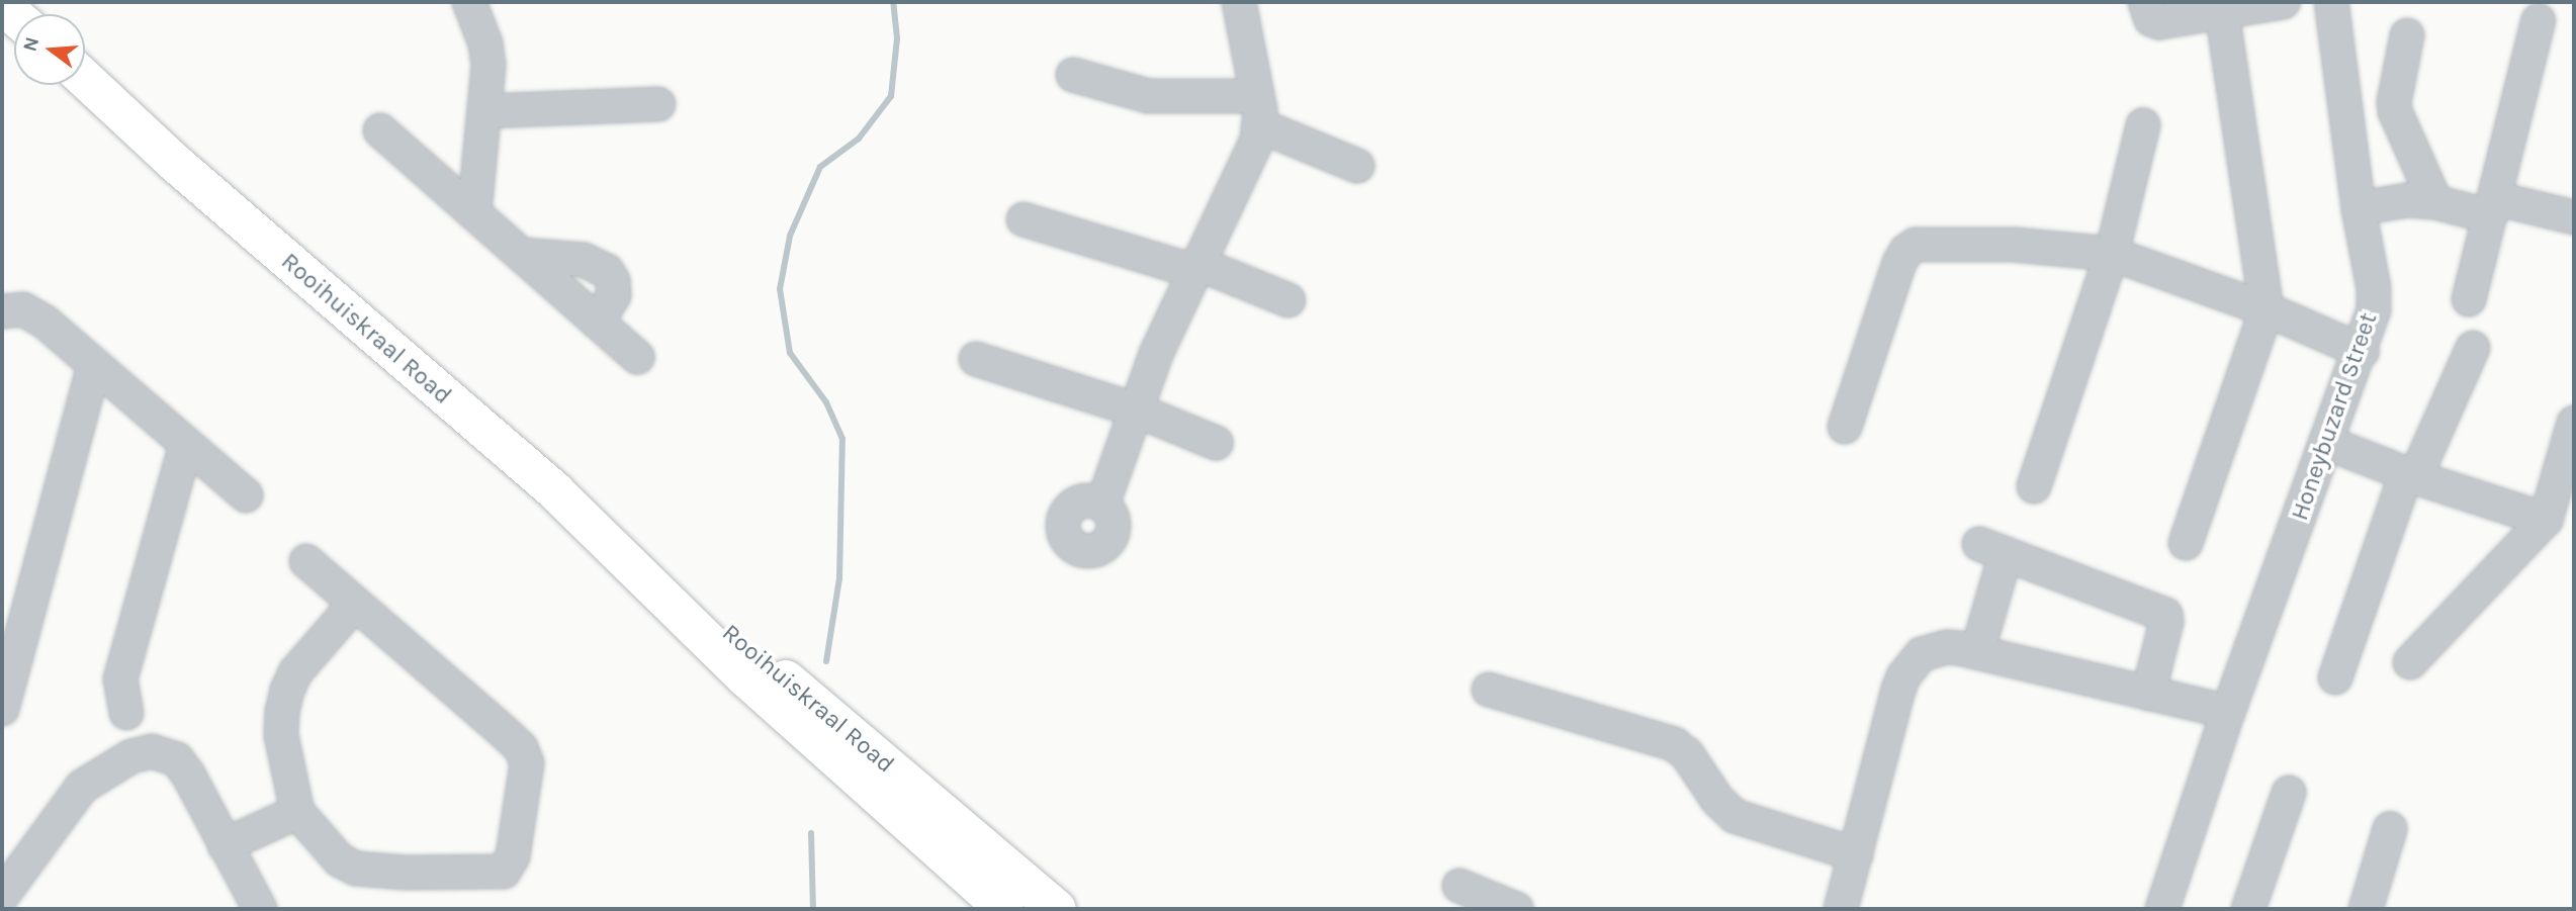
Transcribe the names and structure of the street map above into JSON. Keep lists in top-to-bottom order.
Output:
{
  "streets": {
    "main road": ["Rooihuiskraal Road"],
    "street": ["Honeybuzard Street"]
  },
  "north": "left"
}
